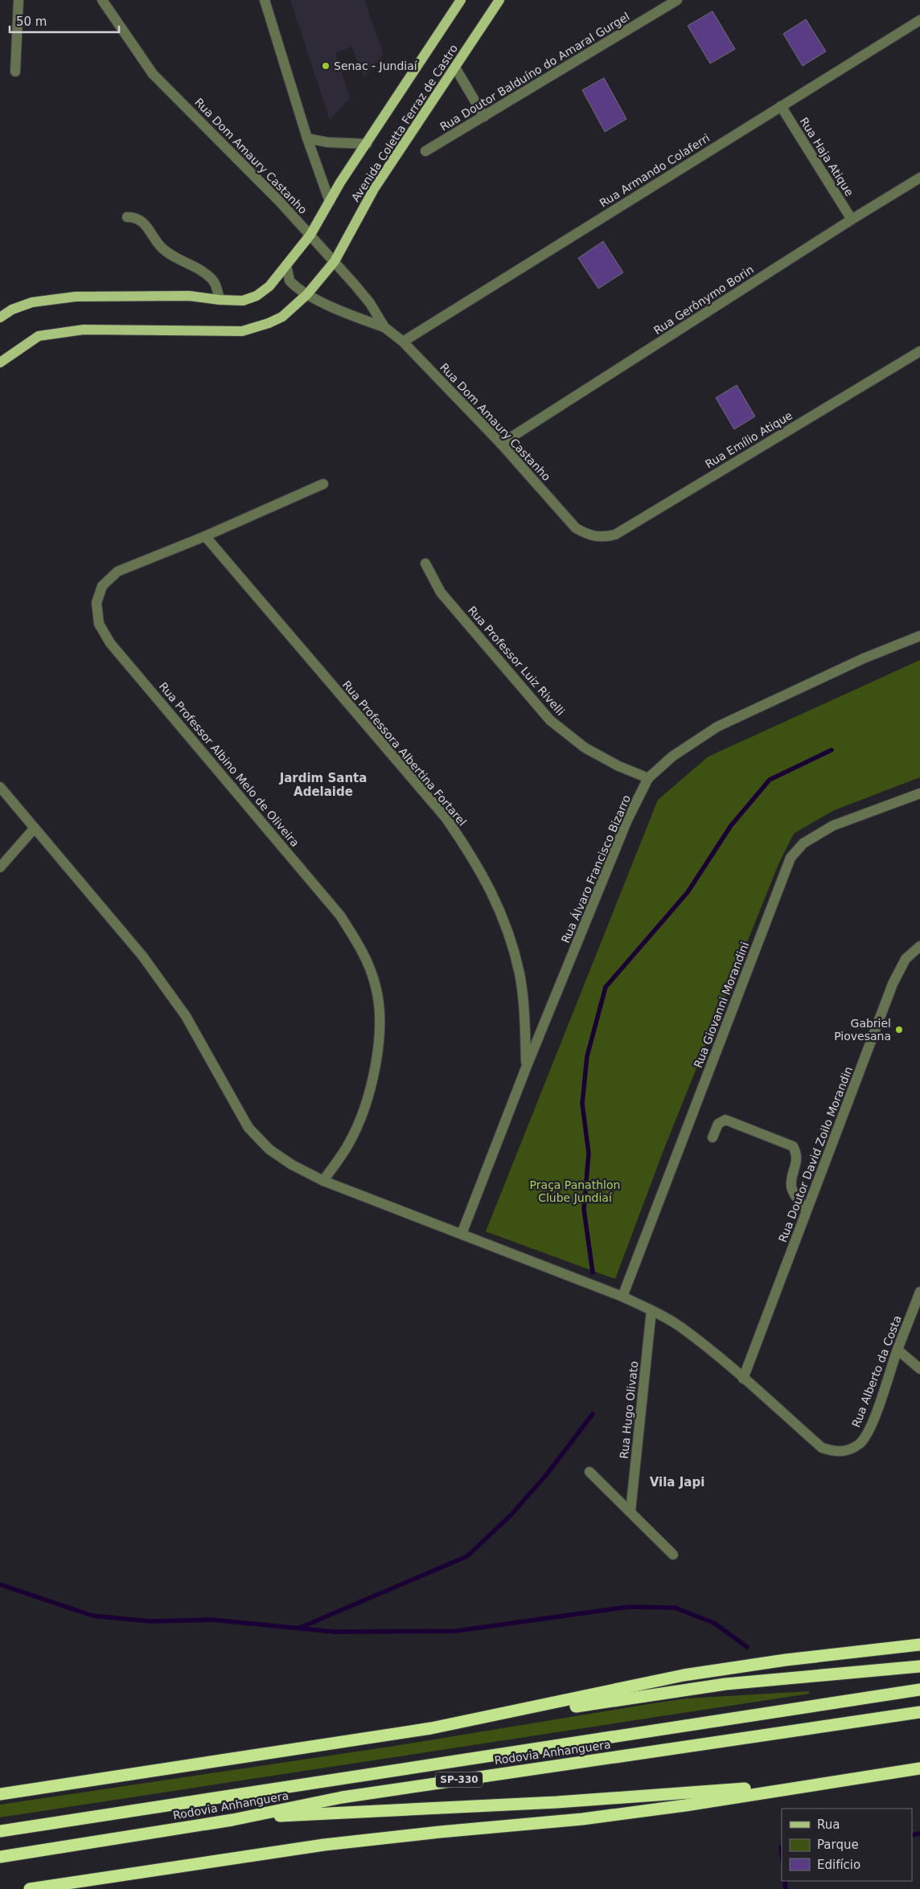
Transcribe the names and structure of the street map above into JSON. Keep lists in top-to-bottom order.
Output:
{
  "streets": {
    "highway": ["Rodovia Anhanguera", "SP-330"],
    "main road": ["Avenida Coletta Ferraz de Castro"],
    "street": [
      "Rua Doutor Balduíno do Amaral Gurgel",
      "Rua Dom Amaury Castanho",
      "Rua Haja Atique",
      "Rua Armando Colaferri",
      "Rua Gerônymo Borin",
      "Rua Emílio Atique",
      "Rua Professor Luiz Rivelli",
      "Rua Professora Albertina Fortarel",
      "Rua Professor Albino Melo de Oliveira",
      "Rua Álvaro Francisco Bizarro",
      "Rua Giovanni Morandini",
      "Rua Doutor David Zoilo Morandin",
      "Rua Alberto da Costa",
      "Rua Hugo Olivato"
    ]
  },
  "crossings": [
    ["Avenida Coletta Ferraz de Castro", "Rua Dom Amaury Castanho"],
    ["Rua Dom Amaury Castanho", "Rua Armando Colaferri"],
    ["Rua Dom Amaury Castanho", "Rua Gerônymo Borin"],
    ["Rua Dom Amaury Castanho", "Rua Emílio Atique"],
    ["Rua Haja Atique", "Rua Armando Colaferri"],
    ["Rua Haja Atique", "Rua Gerônymo Borin"],
    ["Rua Professor Luiz Rivelli", "Rua Álvaro Francisco Bizarro"],
    ["Rua Professora Albertina Fortarel", "Rua Professor Albino Melo de Oliveira"],
    ["Rua Professora Albertina Fortarel", "Rua Álvaro Francisco Bizarro"],
    ["Rua Doutor David Zoilo Morandin", "Rua Alberto da Costa"]
  ],
  "districts": ["Jardim Santa Adelaide", "Vila Japi"],
  "parks": ["Praça Panathlon Clube Jundiaí"],
  "places": ["Senac - Jundiaí", "Gabriel Piovesana"],
  "legend": ["Rua", "Parque", "Edifício"],
  "scale_bar": "50 m"
}
